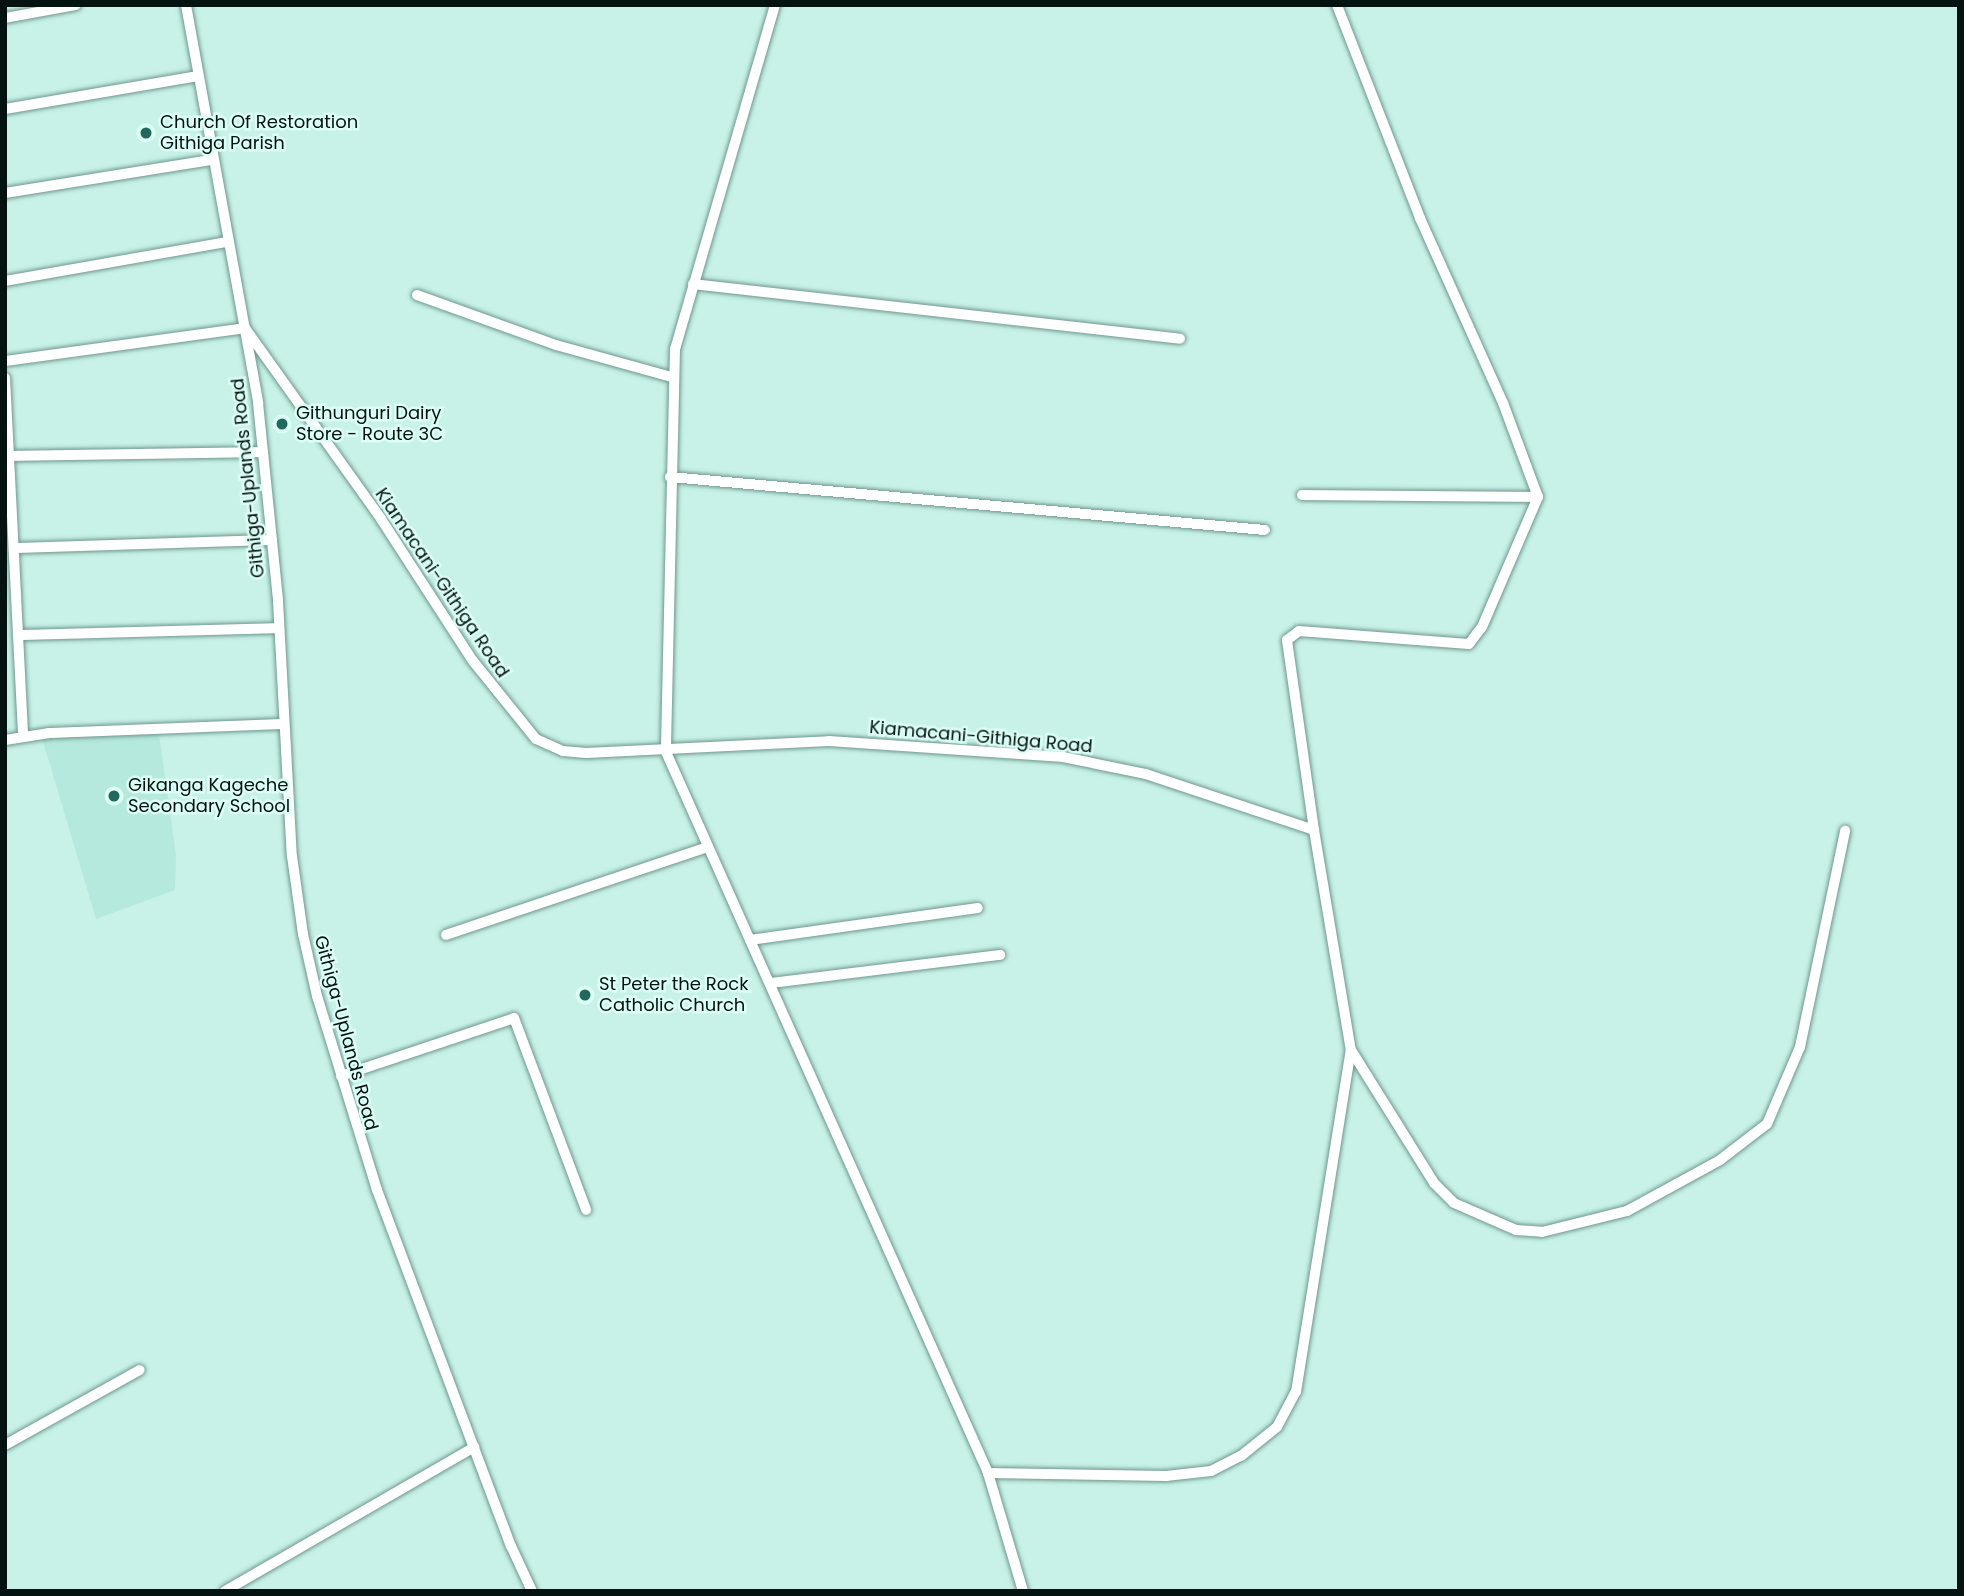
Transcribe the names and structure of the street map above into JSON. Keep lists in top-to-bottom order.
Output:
{
  "streets": {
    "street": ["Githiga-Uplands Road", "Kiamacani-Githiga Road"]
  },
  "crossings": [
    ["Githiga-Uplands Road", "Kiamacani-Githiga Road"]
  ],
  "places": [
    "Church Of Restoration Githiga Parish",
    "Githunguri Dairy Store - Route 3C",
    "Gikanga Kageche Secondary School",
    "St Peter the Rock Catholic Church"
  ]
}
